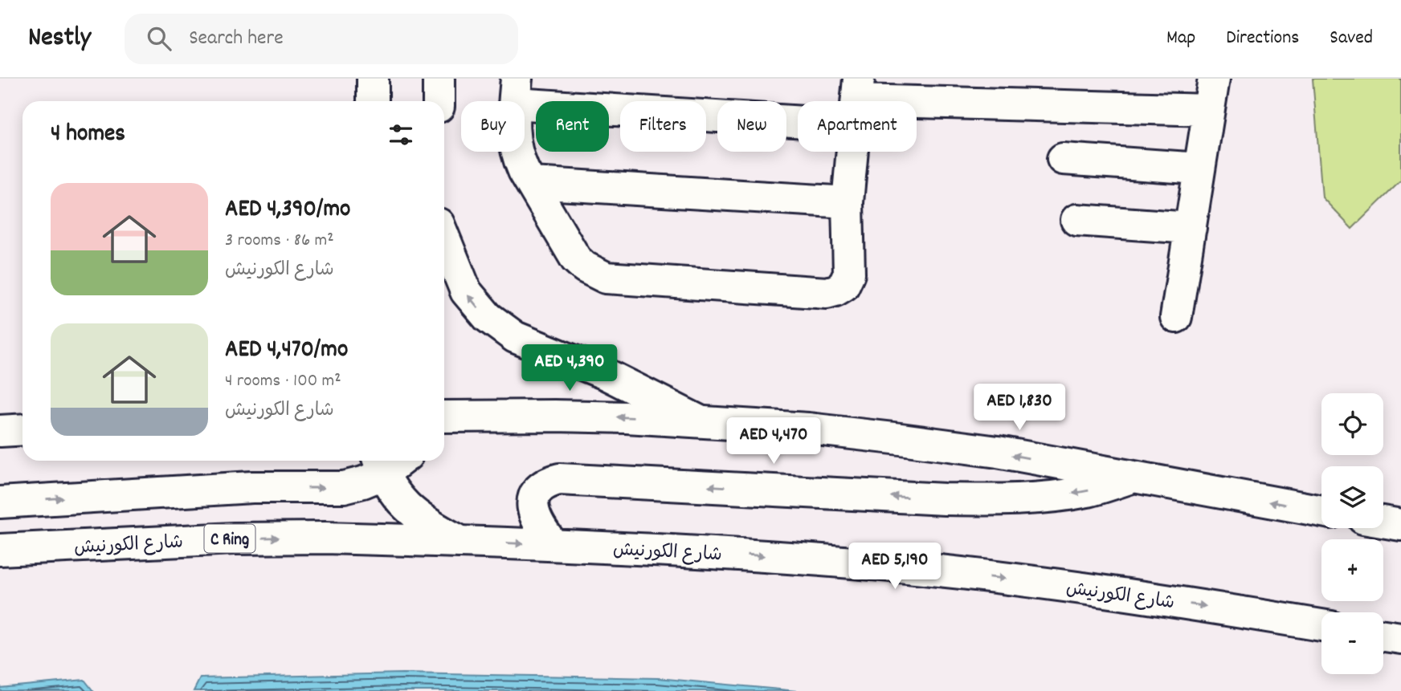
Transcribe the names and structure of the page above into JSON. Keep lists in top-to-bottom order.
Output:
{
  "streets": {
    "main road": ["C Ring", "شارع الكورنيش"]
  },
  "page": {
    "header": "Nestly",
    "search": "Search here",
    "nav": ["Map", "Directions", "Saved"],
    "chip": [
      "Buy",
      "Rent",
      "Filters",
      "New",
      "Apartment"
    ],
    "heading": "4 homes",
    "list": [
      {
        "name": "AED 4,390/mo",
        "note": "3 rooms · 86 m² · شارع الكورنيش"
      },
      {
        "name": "AED 4,470/mo",
        "note": "4 rooms · 100 m² · شارع الكورنيش"
      }
    ],
    "price": [
      "AED 4,390",
      "AED 1,830",
      "AED 4,470",
      "AED 5,190"
    ],
    "map_buttons": ["+", "−"]
  }
}
